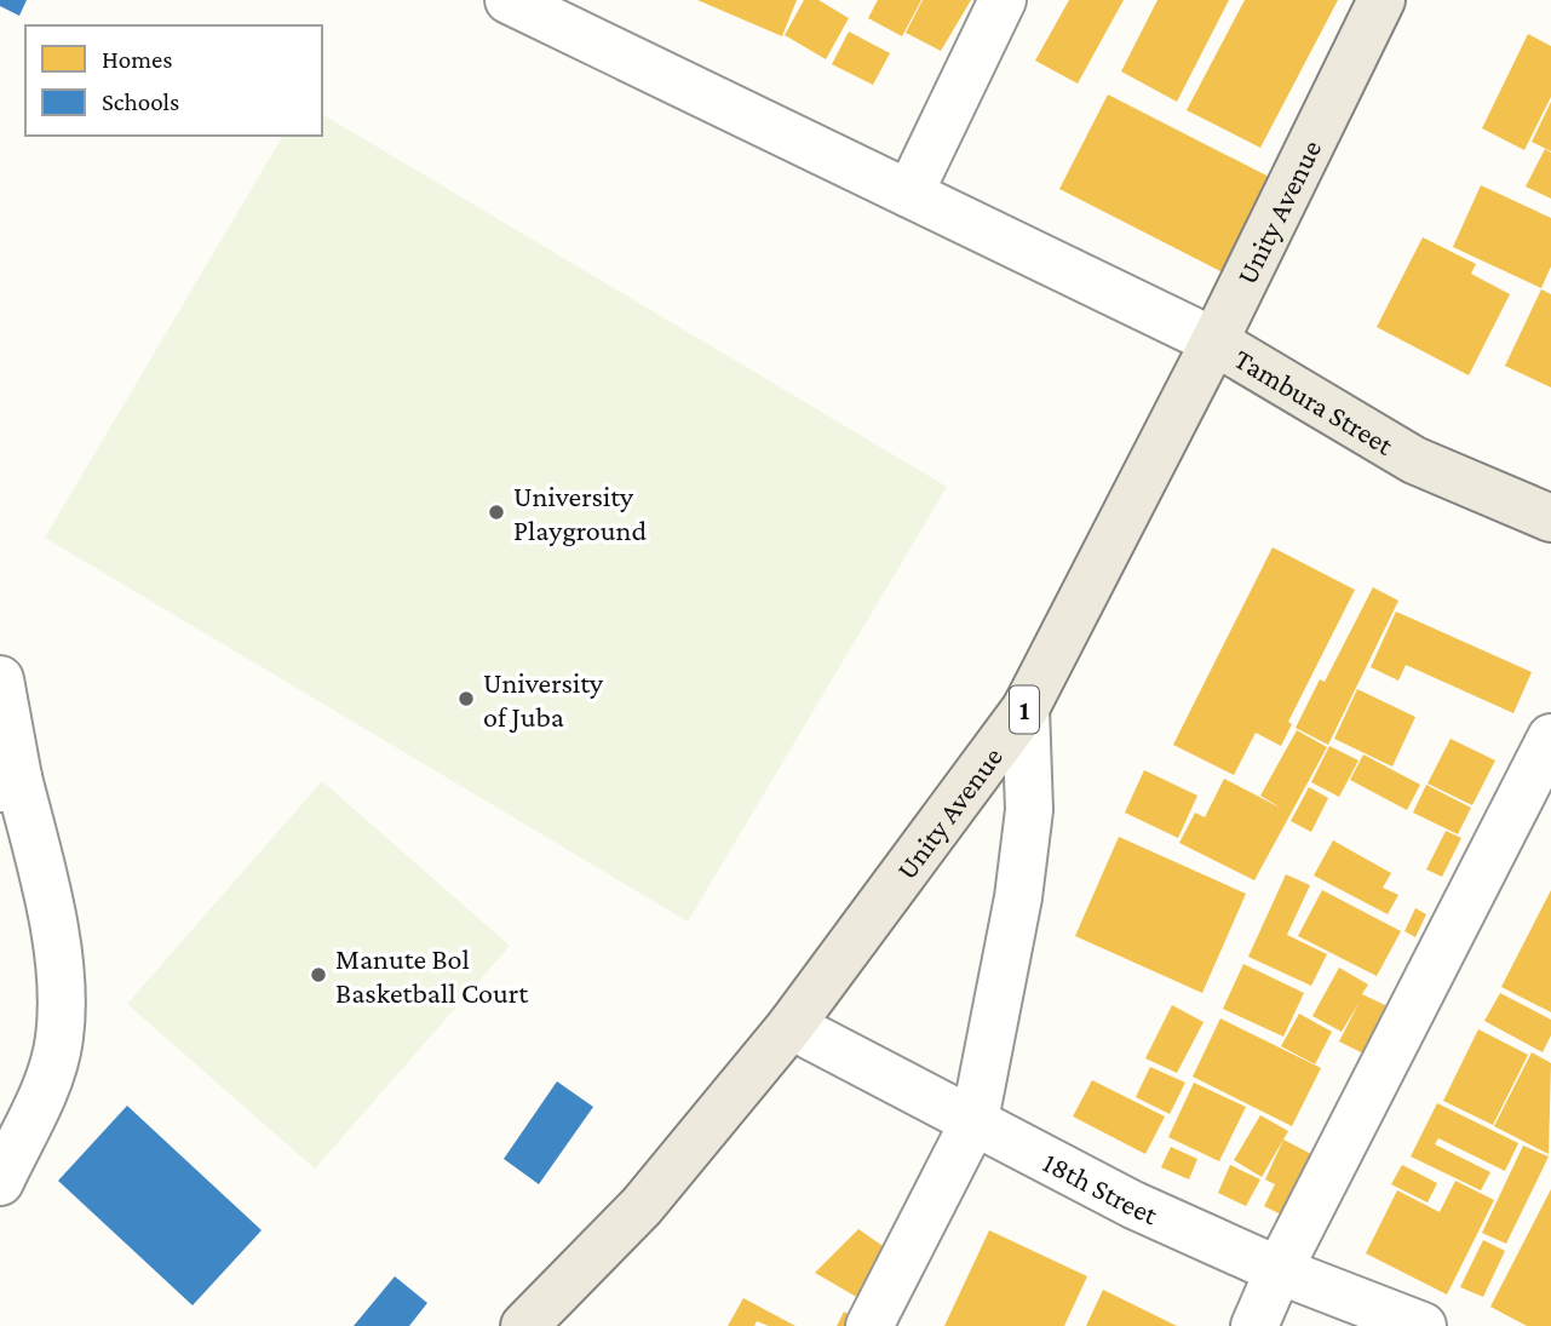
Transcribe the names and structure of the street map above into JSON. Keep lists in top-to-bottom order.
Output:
{
  "streets": {
    "main road": ["Unity Avenue", "Tambura Street", "1"],
    "street": ["18th Street"]
  },
  "crossings": [
    ["Unity Avenue", "Tambura Street"],
    ["Unity Avenue", "18th Street"]
  ],
  "places": ["University Playground", "University of Juba", "Manute Bol Basketball Court"],
  "legend": ["Homes", "Schools"]
}
